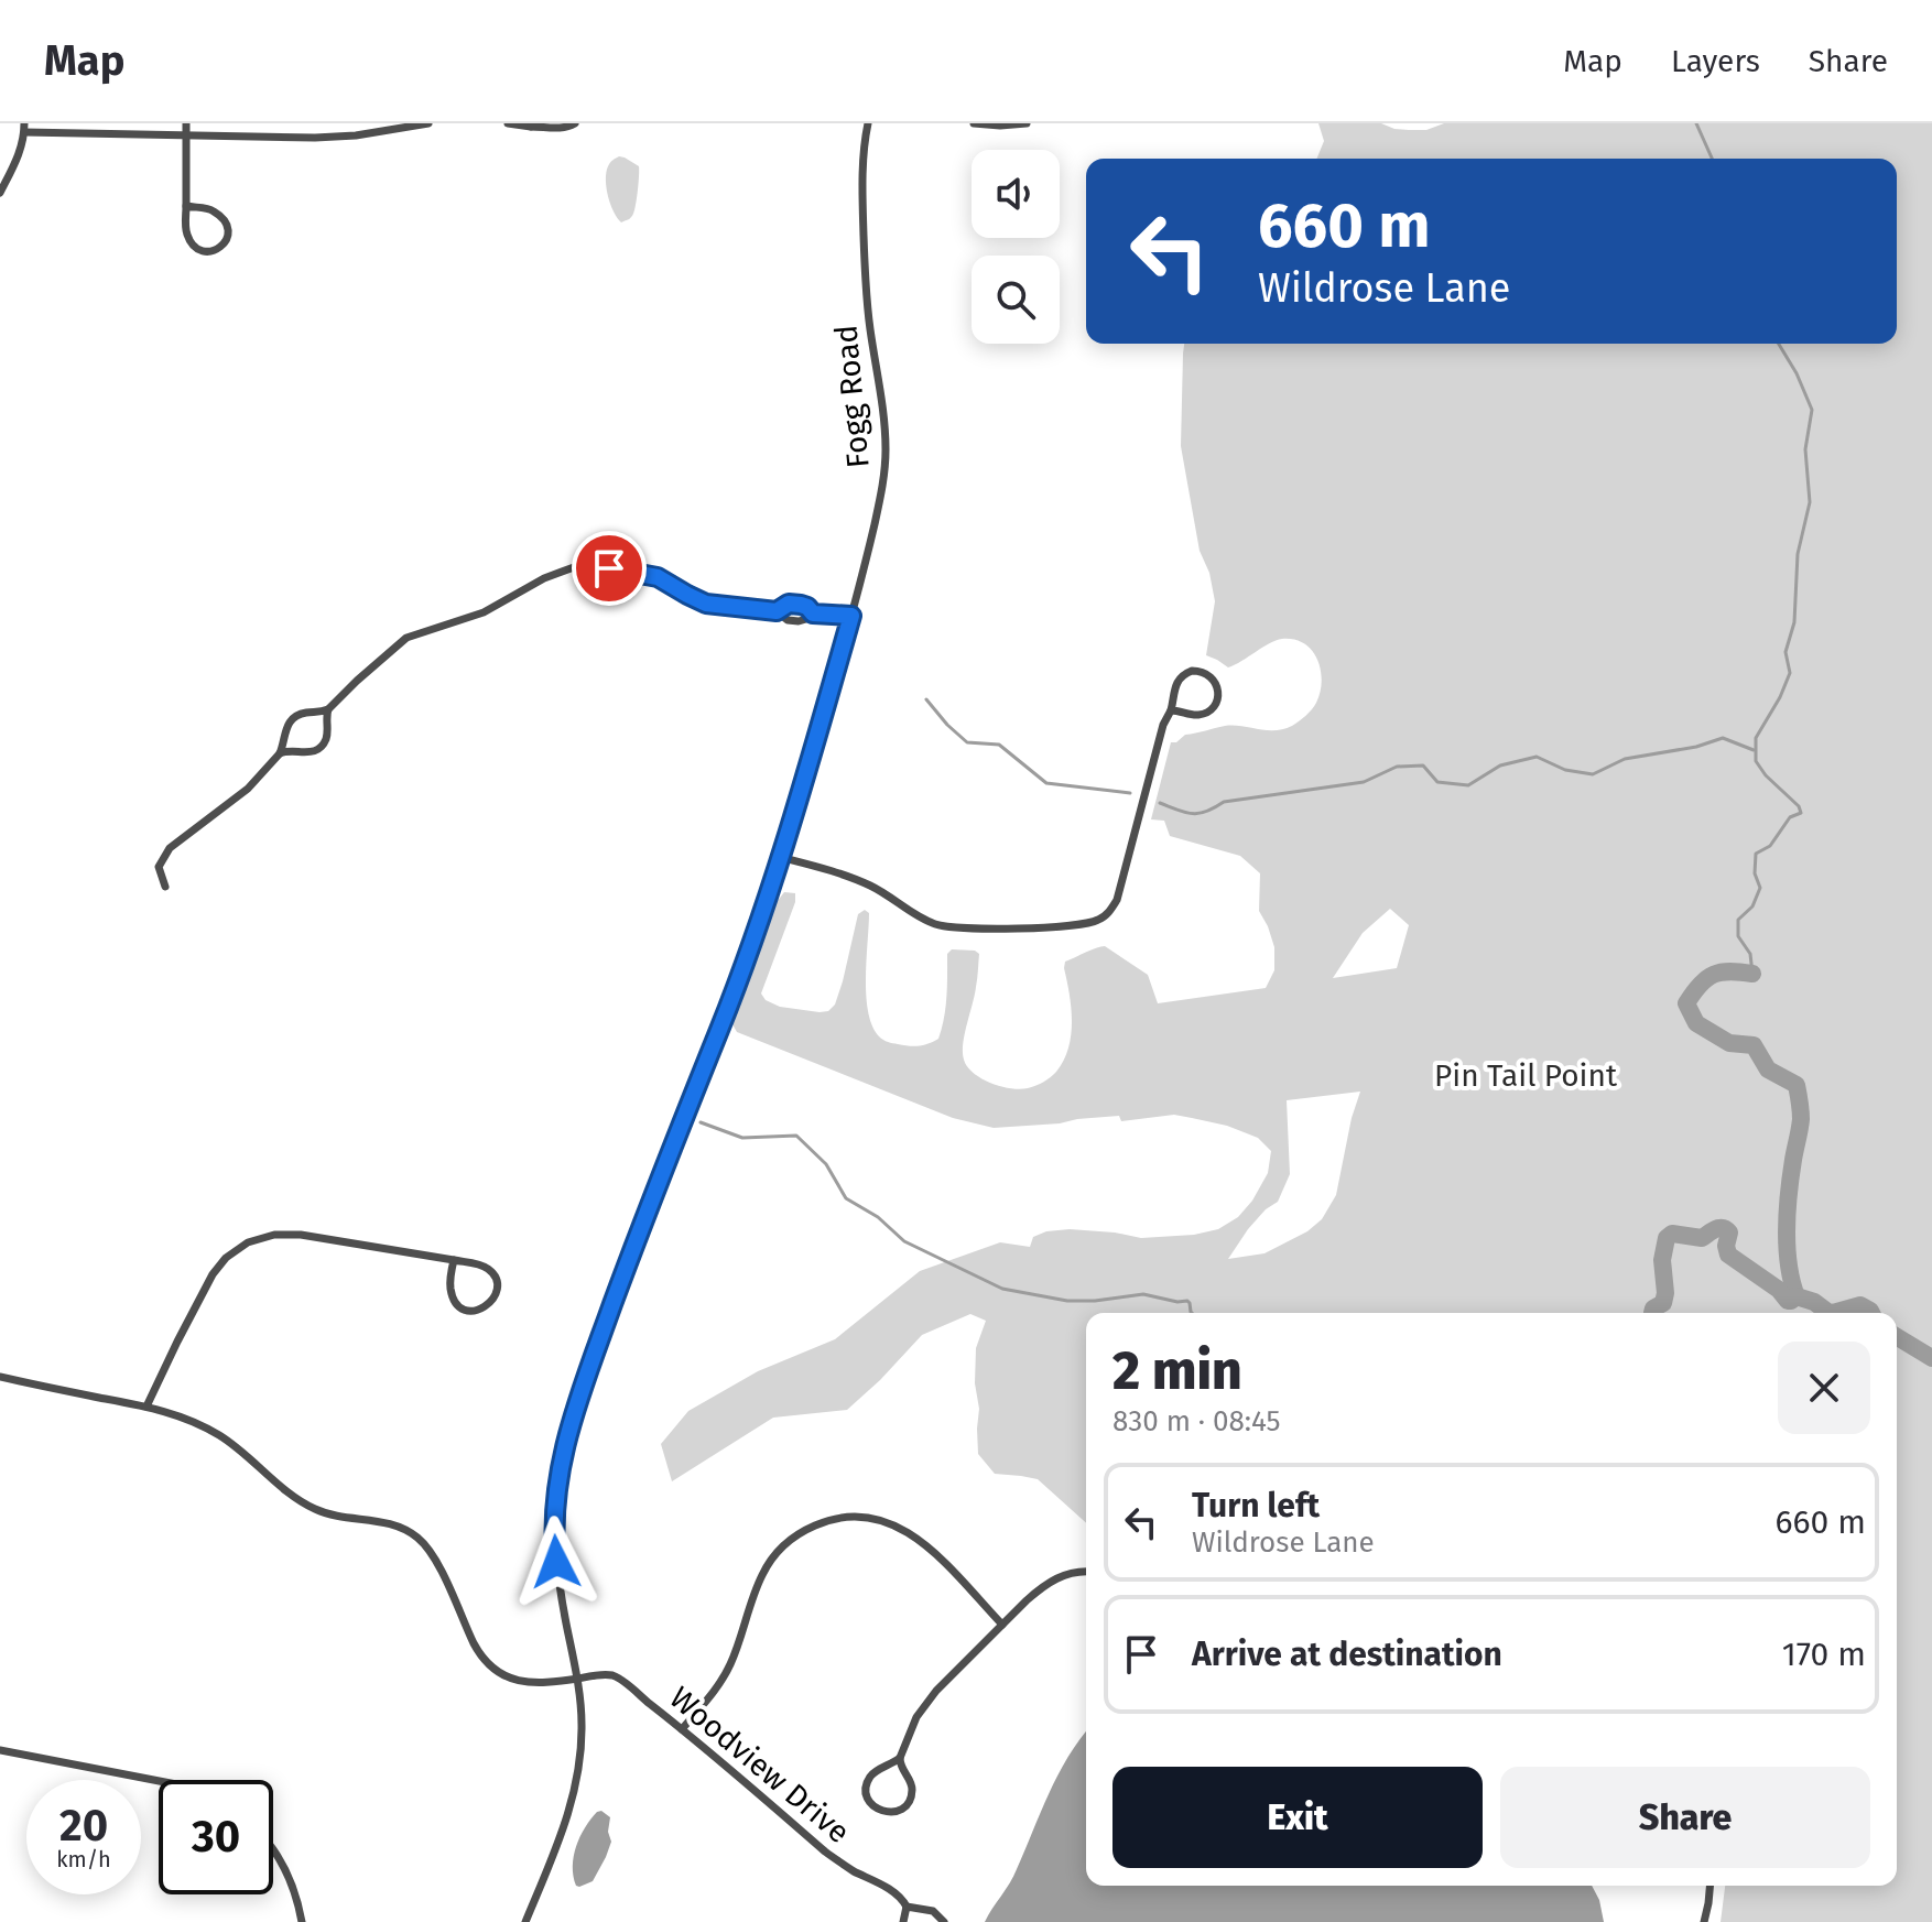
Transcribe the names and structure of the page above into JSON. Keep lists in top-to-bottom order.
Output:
{
  "streets": {
    "street": ["Fogg Road", "Woodview Drive"]
  },
  "crossings": [
    ["Fogg Road", "Woodview Drive"]
  ],
  "parks": ["Pin Tail Point"],
  "page": {
    "header": "Map",
    "nav": ["Map", "Layers", "Share"],
    "turn": ["660 m", "Wildrose Lane"],
    "heading": ["2 min", "830 m · 08:45"],
    "list": [
      {
        "name": "Turn left",
        "note": "Wildrose Lane",
        "value": "660 m"
      },
      {
        "name": "Arrive at destination",
        "value": "170 m"
      }
    ],
    "buttons": ["Exit", "Share"],
    "speed": "20 km/h",
    "limit": "30"
  }
}
